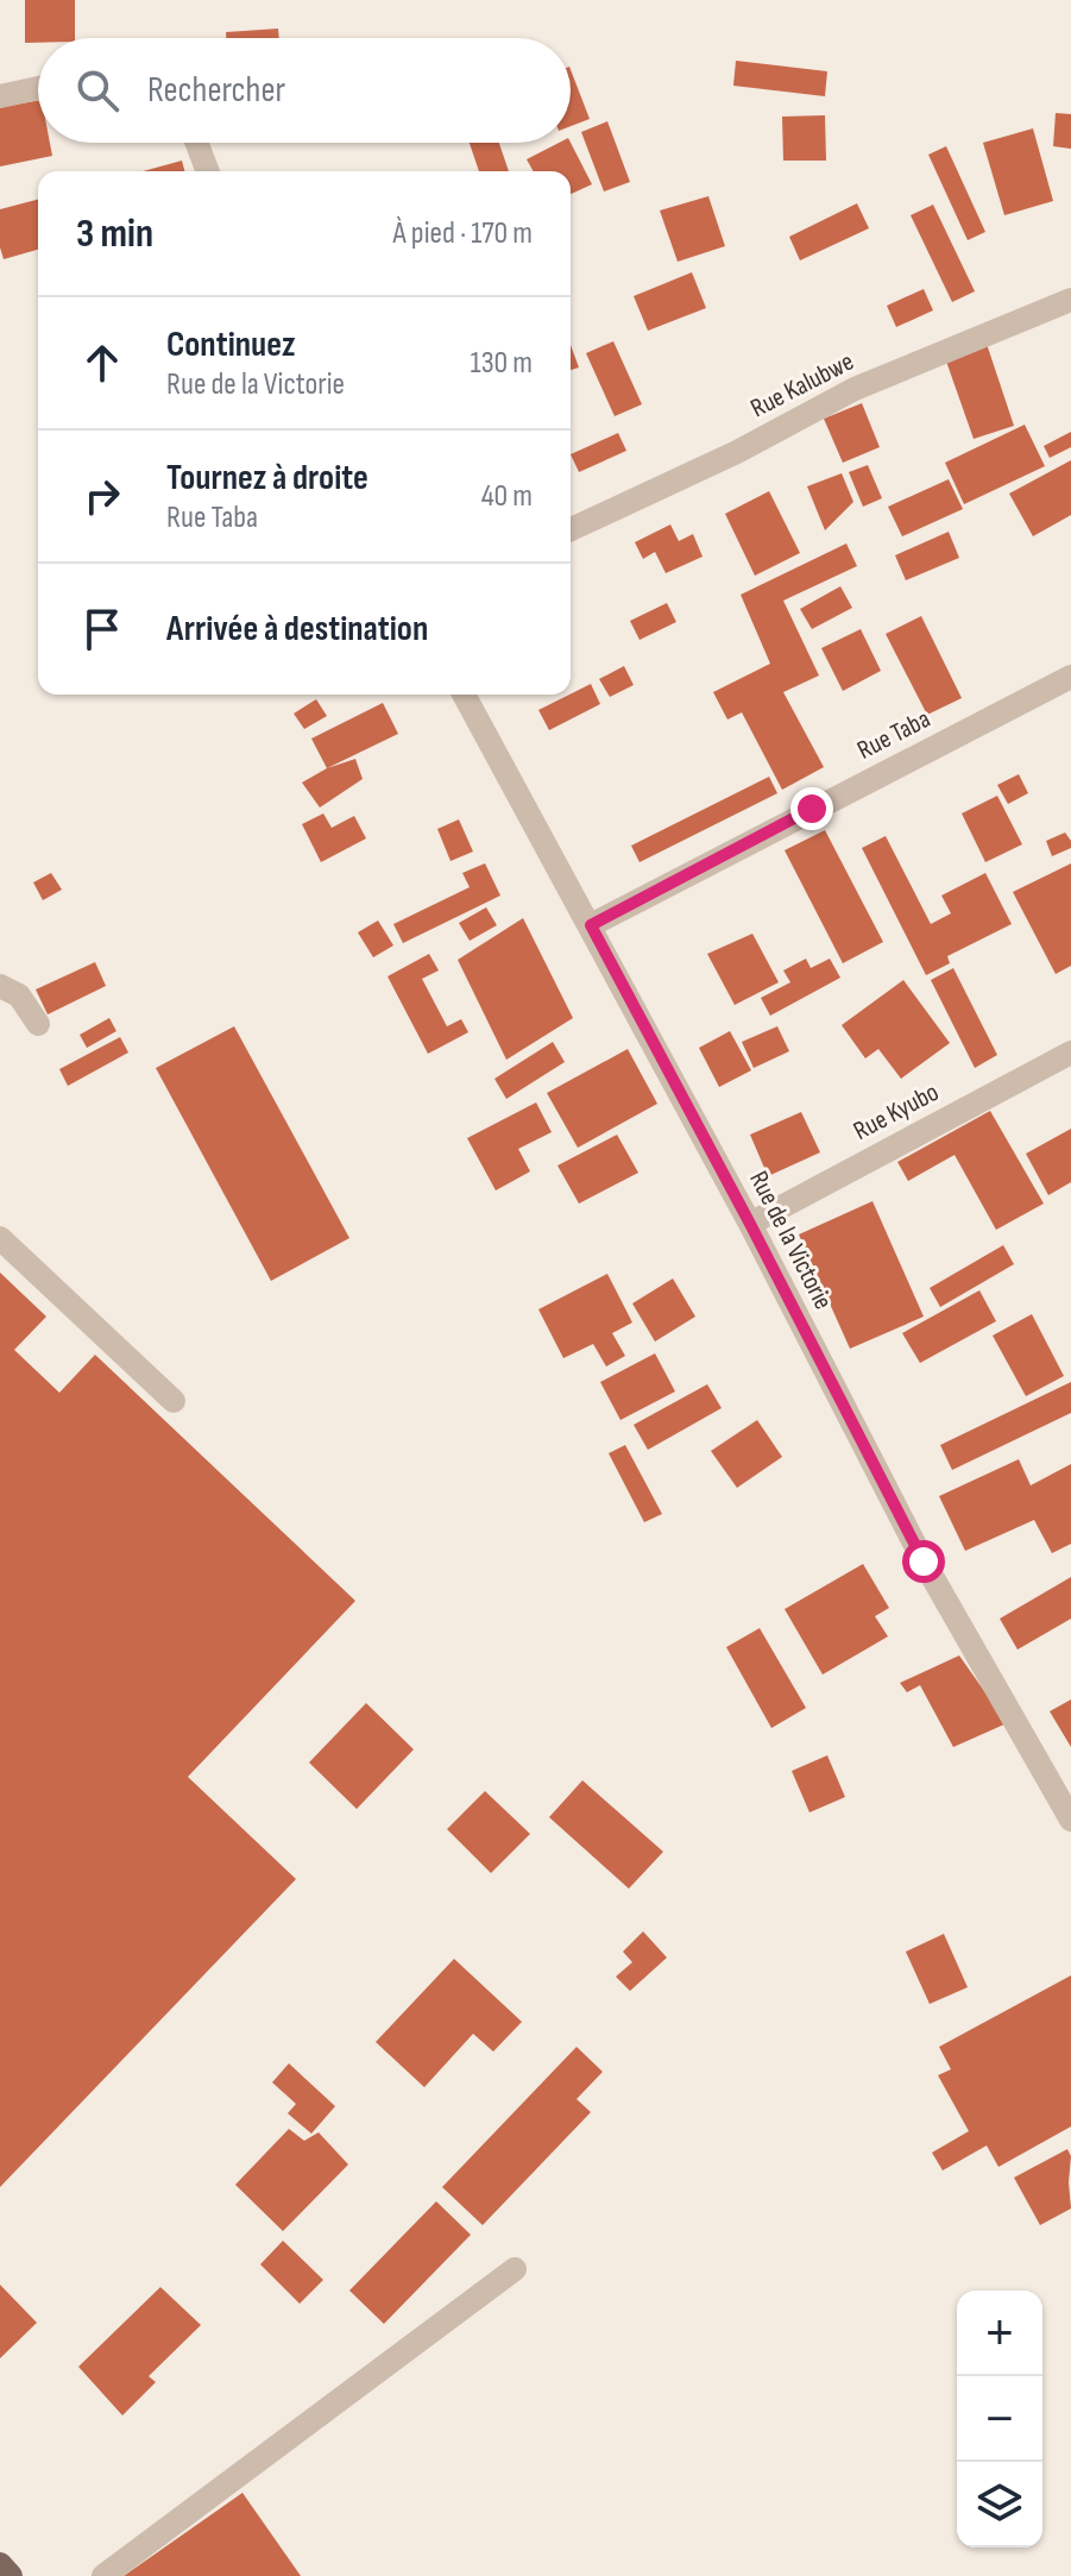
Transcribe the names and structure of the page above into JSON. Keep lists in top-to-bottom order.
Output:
{
  "streets": {
    "street": [
      "Rue Kalubwe",
      "Rue Taba",
      "Rue Kyubo",
      "Rue de la Victorie"
    ]
  },
  "crossings": [
    ["Rue Taba", "Rue de la Victorie"],
    ["Rue Kyubo", "Rue de la Victorie"]
  ],
  "page": {
    "search": "Rechercher",
    "heading": ["3 min", "À pied · 170 m"],
    "list": [
      ["Continuez", "Rue de la Victorie", "130 m"],
      ["Tournez à droite", "Rue Taba", "40 m"],
      "Arrivée à destination"
    ],
    "map_buttons": ["+", "−"]
  }
}
